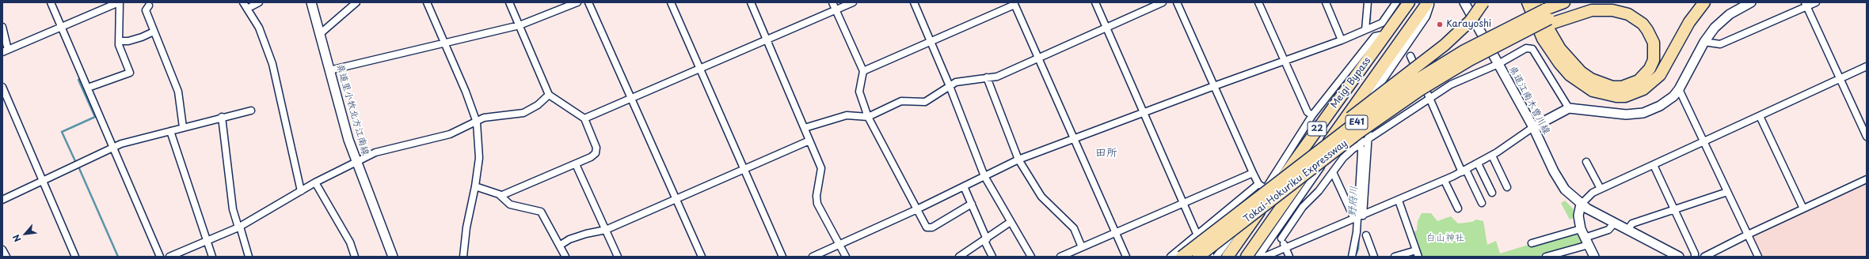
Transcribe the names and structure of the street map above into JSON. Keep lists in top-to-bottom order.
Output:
{
  "streets": {
    "highway": [
      "Meigi Bypass",
      "E41",
      "22",
      "Tokai-Hokuriku Expressway"
    ],
    "main road": ["県道江南木曽川線", "県道里小牧北方江南線"]
  },
  "districts": ["田所"],
  "water": ["野府川"],
  "parks": ["白山神社"],
  "places": ["Karayoshi"],
  "north": "bottom left"
}
